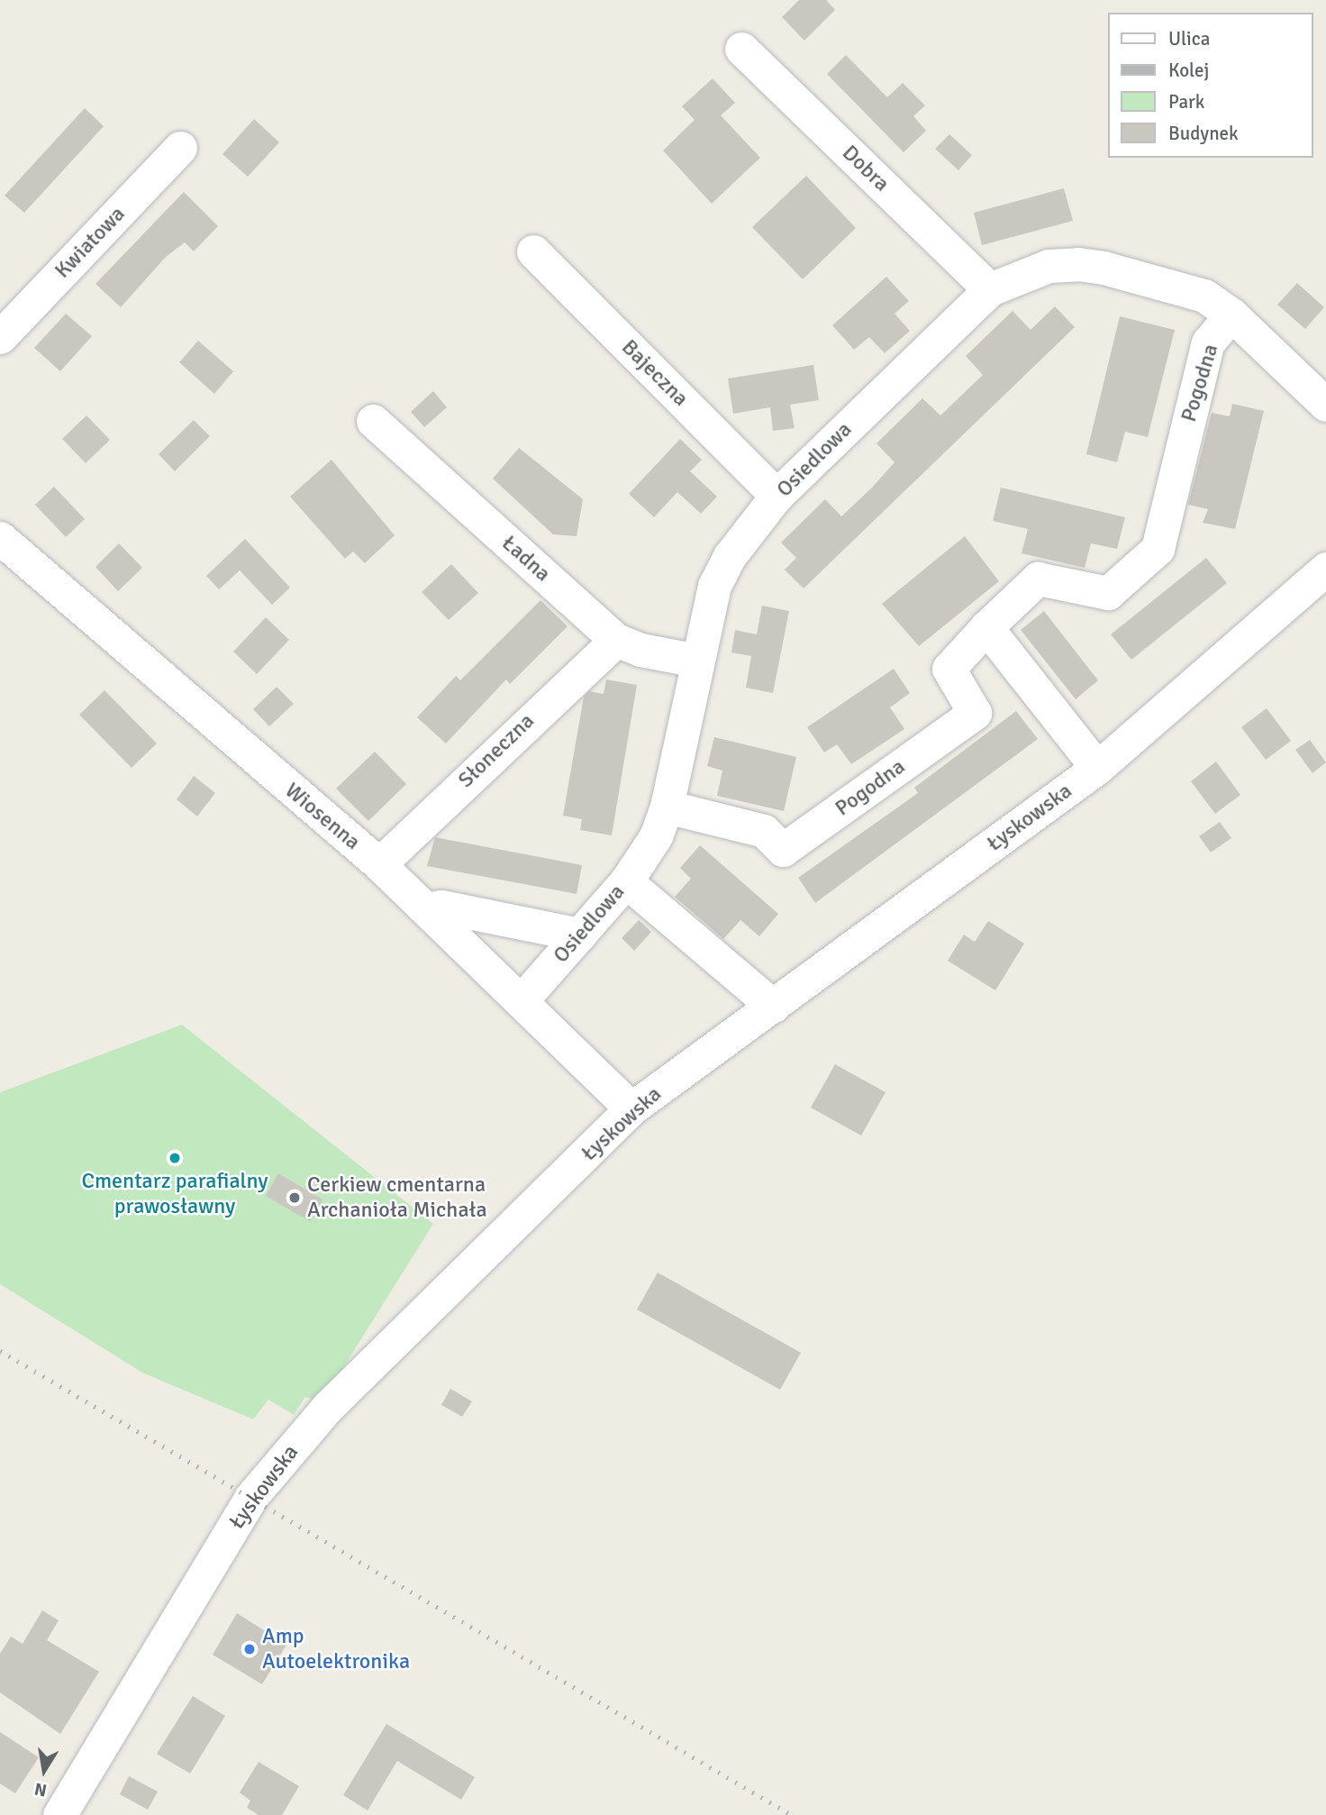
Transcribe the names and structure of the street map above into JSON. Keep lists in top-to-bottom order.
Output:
{
  "streets": {
    "street": [
      "Dobra",
      "Kwiatowa",
      "Bajeczna",
      "Pogodna",
      "Osiedlowa",
      "Ładna",
      "Słoneczna",
      "Wiosenna",
      "Łyskowska"
    ]
  },
  "crossings": [
    ["Dobra", "Osiedlowa"],
    ["Bajeczna", "Osiedlowa"],
    ["Pogodna", "Osiedlowa"],
    ["Osiedlowa", "Ładna"],
    ["Osiedlowa", "Wiosenna"],
    ["Ładna", "Słoneczna"],
    ["Słoneczna", "Wiosenna"],
    ["Wiosenna", "Łyskowska"]
  ],
  "places": ["Cmentarz parafialny prawosławny", "Cerkiew cmentarna Archanioła Michała", "Amp Autoelektronika"],
  "legend": [
    "Ulica",
    "Kolej",
    "Park",
    "Budynek"
  ],
  "north": "bottom"
}
